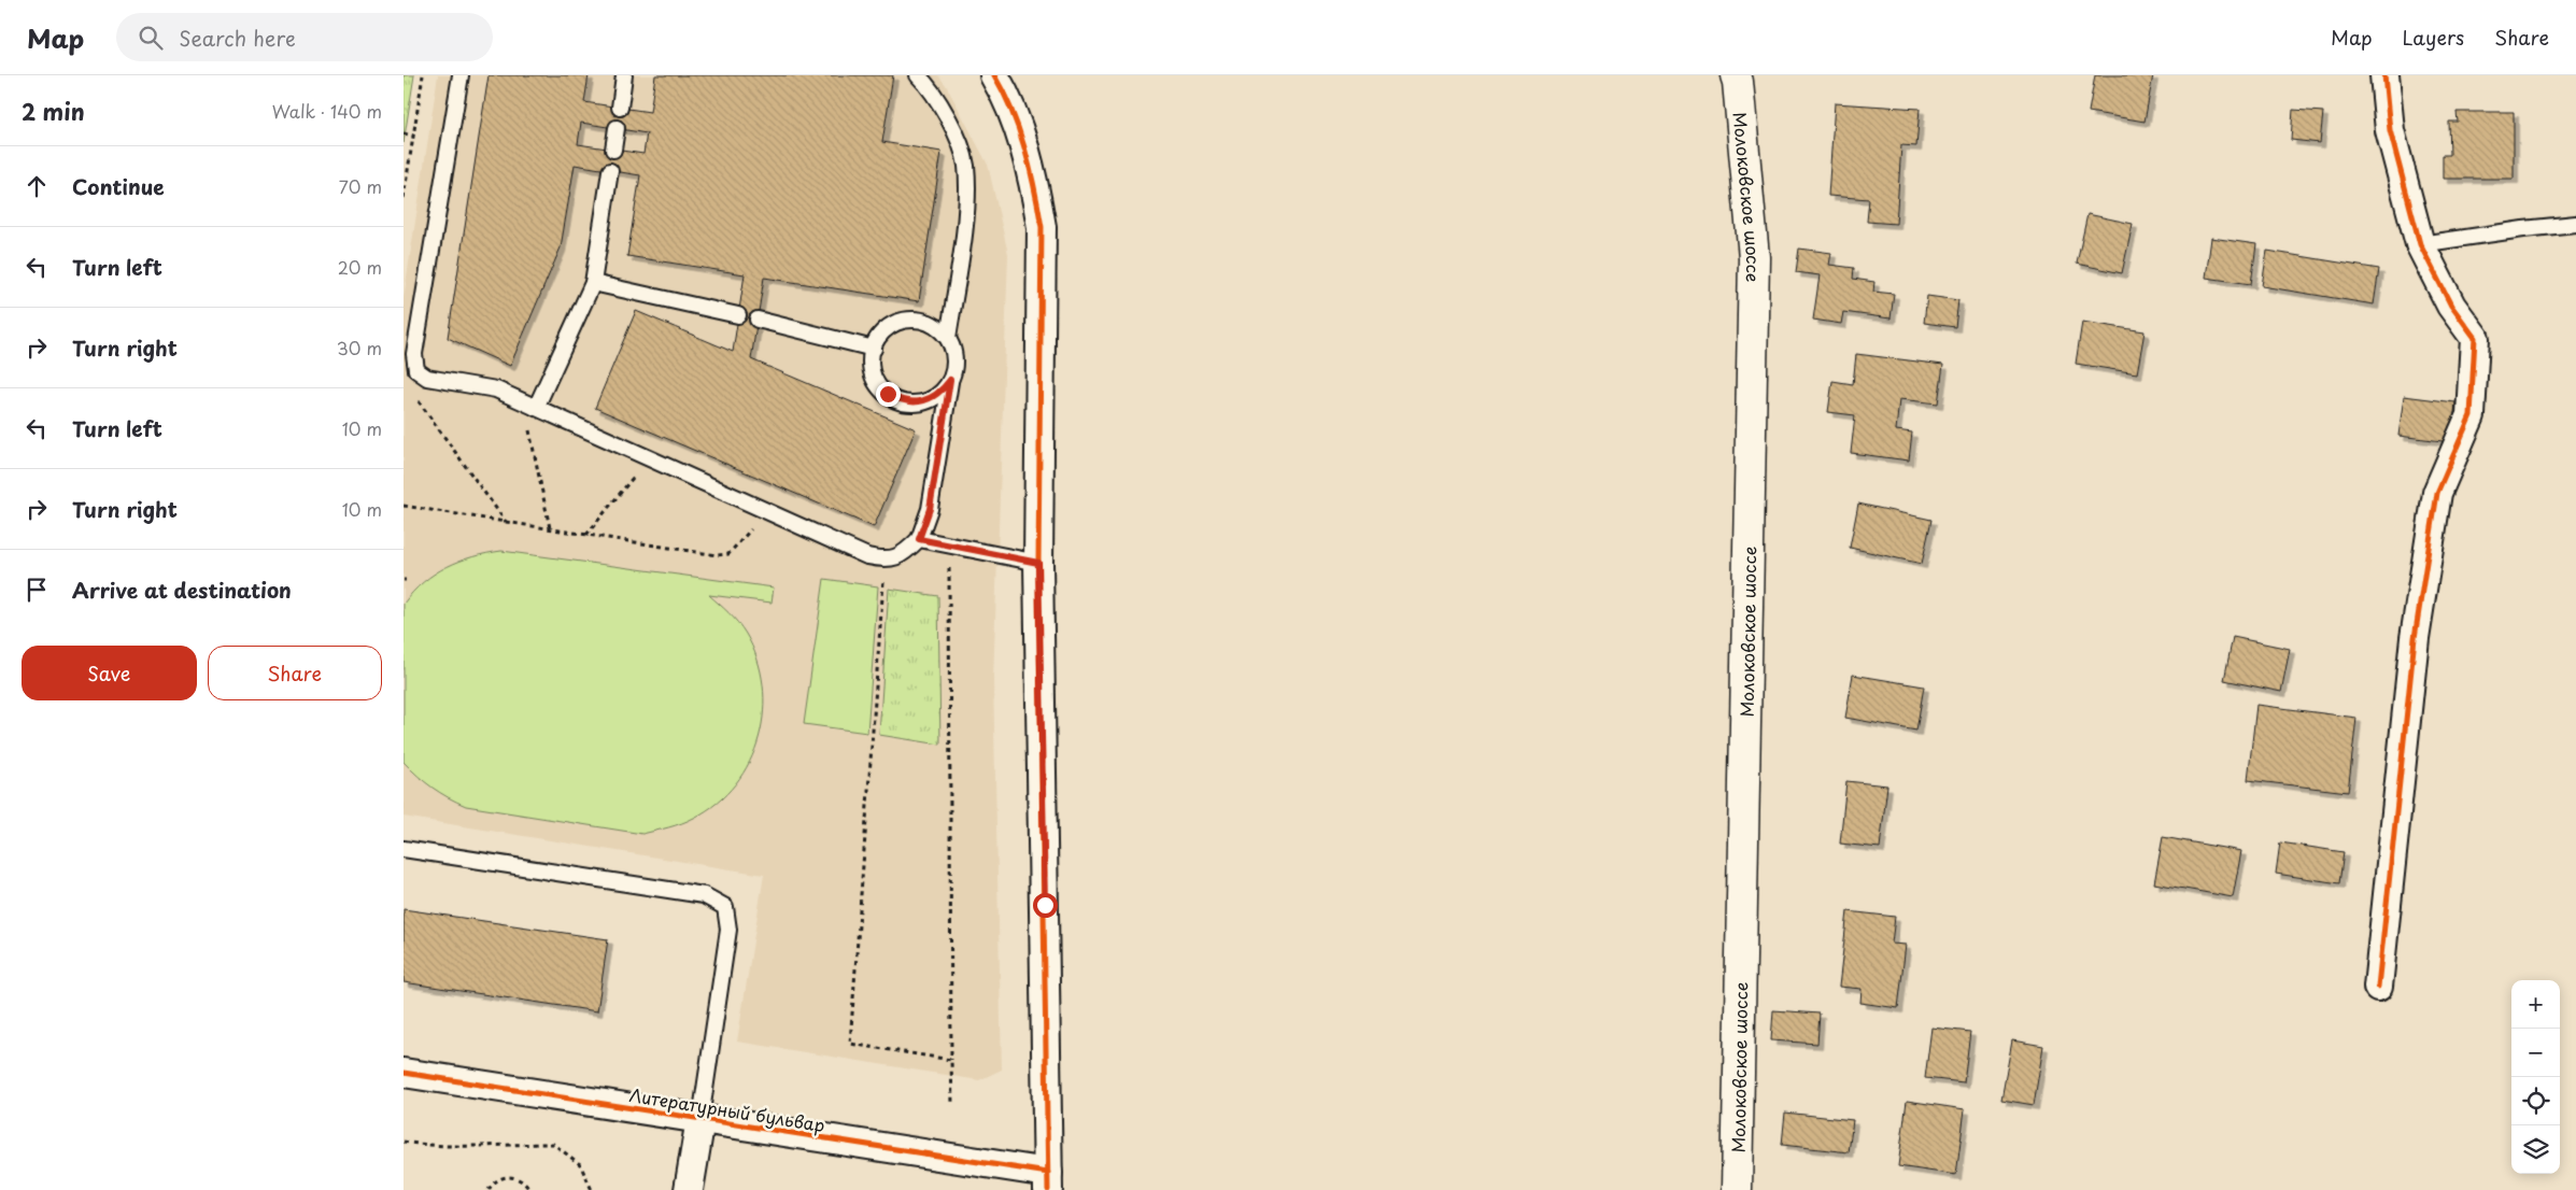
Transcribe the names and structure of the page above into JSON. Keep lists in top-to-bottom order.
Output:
{
  "streets": {
    "main road": ["Молоковское шоссе"],
    "street": ["Литературный бульвар"]
  },
  "page": {
    "header": "Map",
    "search": "Search here",
    "nav": ["Map", "Layers", "Share"],
    "heading": ["2 min", "Walk · 140 m"],
    "list": [
      ["Continue", "70 m"],
      ["Turn left", "20 m"],
      ["Turn right", "30 m"],
      ["Turn left", "10 m"],
      ["Turn right", "10 m"],
      "Arrive at destination"
    ],
    "buttons": ["Save", "Share"],
    "map_buttons": ["+", "−"]
  }
}
